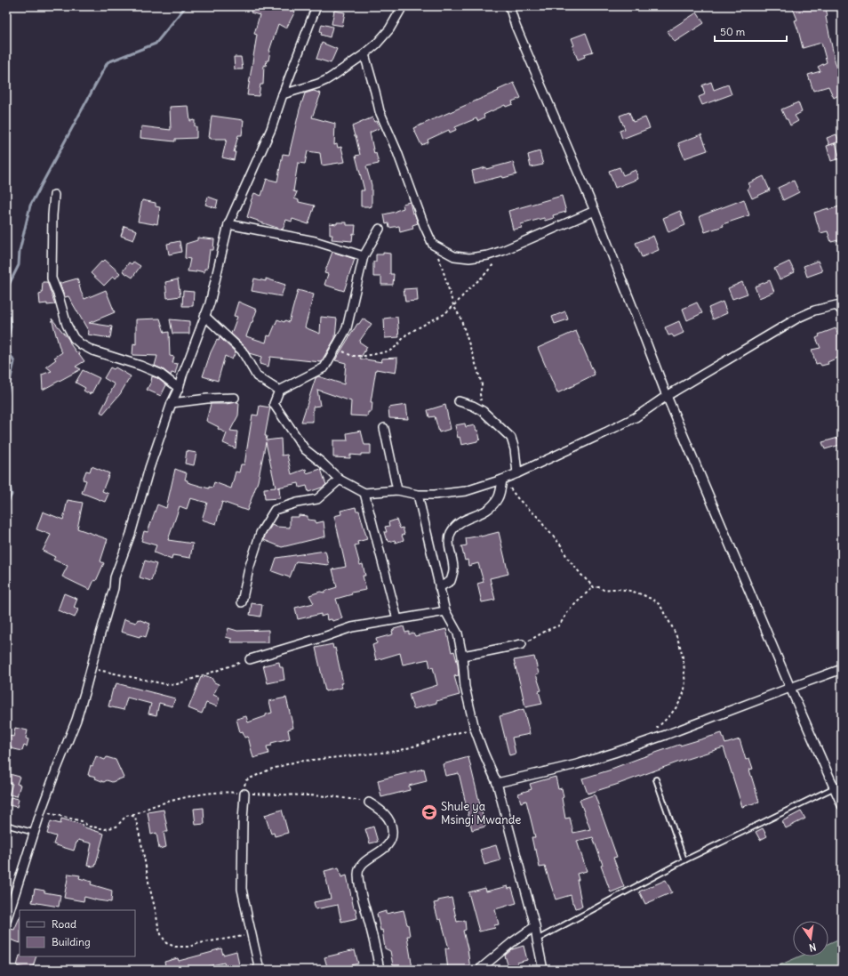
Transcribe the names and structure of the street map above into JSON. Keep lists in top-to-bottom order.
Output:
{
  "places": {
    "school or university": ["Shule ya Msingi Mwande"]
  },
  "legend": ["Road", "Building"],
  "scale_bar": "50 m",
  "north": "bottom"
}
